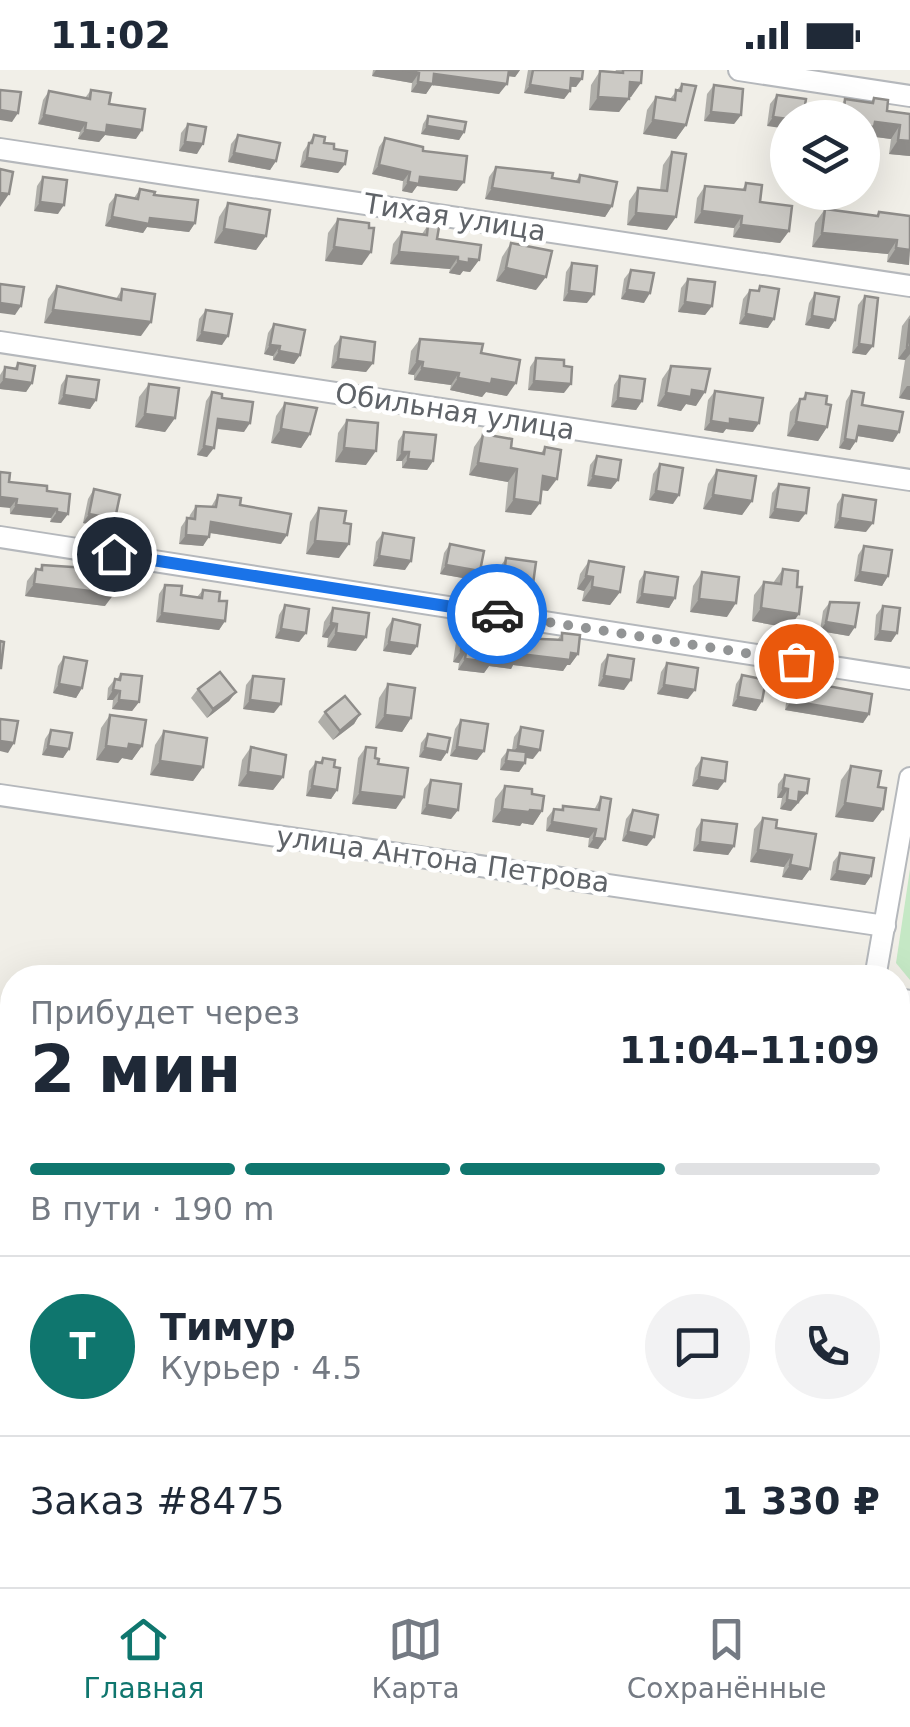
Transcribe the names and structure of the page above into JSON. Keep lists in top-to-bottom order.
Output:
{
  "streets": {
    "street": ["Тихая улица", "Обильная улица", "улица Антона Петрова"]
  },
  "page": {
    "status": "11:02",
    "heading": ["2 мин", "Прибудет через", "11:04–11:09"],
    "panel": [
      "Тимур",
      "Курьер · 4.5",
      "Заказ #8475",
      "1 330 ₽"
    ],
    "bar": "В пути · 190 m",
    "round": "Т",
    "tabs": ["Главная", "Карта", "Сохранённые"]
  }
}
